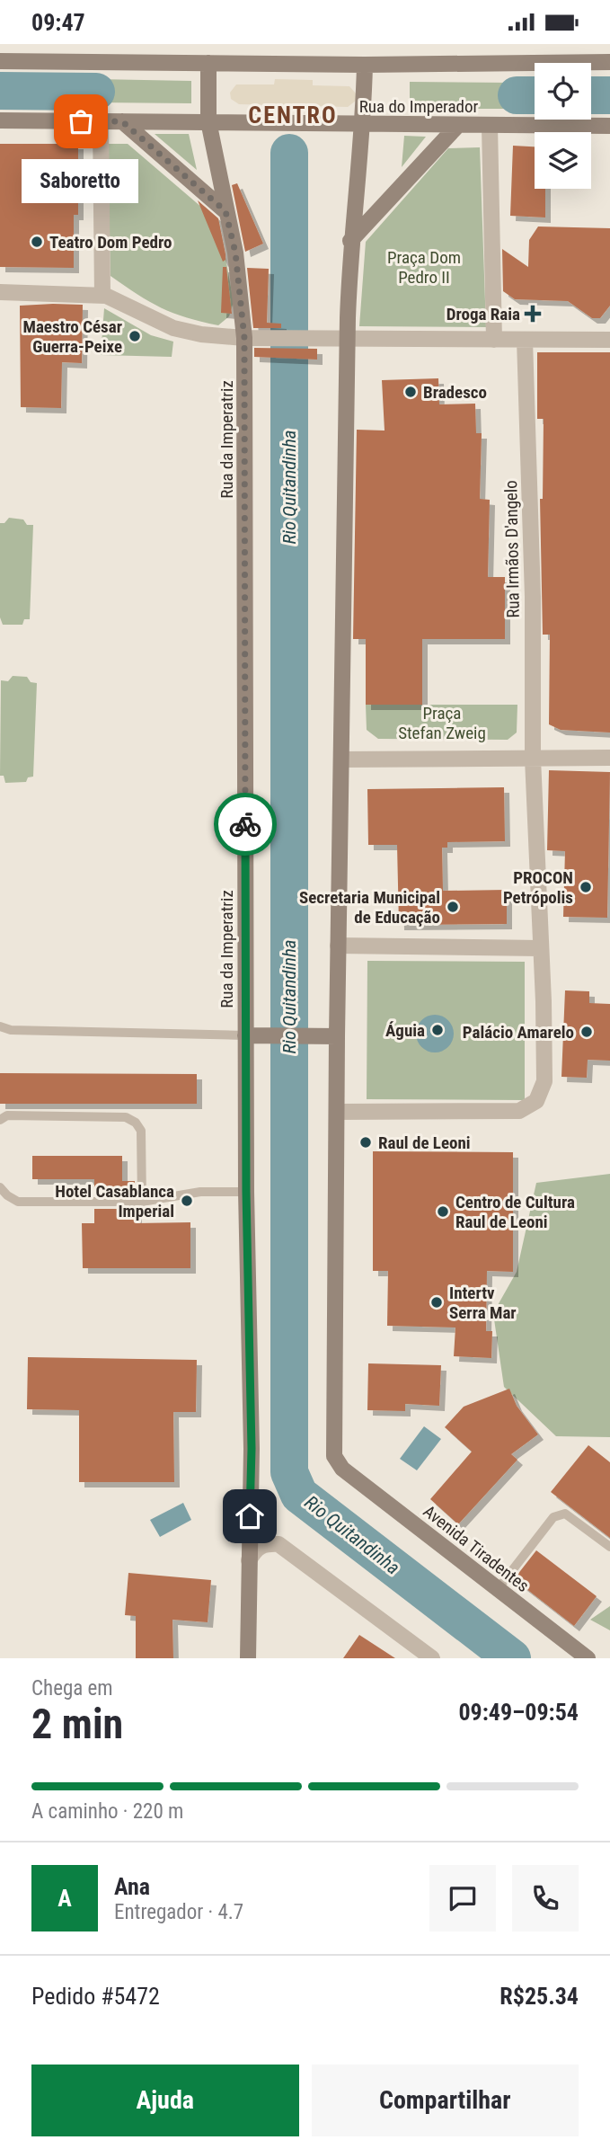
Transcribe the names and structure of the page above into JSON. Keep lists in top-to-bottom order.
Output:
{
  "streets": {
    "main road": ["Rua do Imperador", "Rua da Imperatriz", "Avenida Tiradentes"],
    "street": ["Rua Irmãos D'angelo"]
  },
  "crossings": [
    ["Rua do Imperador", "Rua da Imperatriz"],
    ["Rua Irmãos D'angelo", "Avenida Tiradentes"]
  ],
  "districts": ["CENTRO"],
  "water": ["Rio Quitandinha"],
  "parks": ["Praça Dom Pedro II", "Praça Stefan Zweig"],
  "places": {
    "other": [
      "Saboretto",
      "Teatro Dom Pedro",
      "Maestro César Guerra-Peixe",
      "Bradesco",
      "PROCON Petrópolis",
      "Secretaria Municipal de Educação",
      "Águia",
      "Palácio Amarelo",
      "Raul de Leoni",
      "Hotel Casablanca Imperial",
      "Centro de Cultura Raul de Leoni",
      "Intertv Serra Mar"
    ],
    "health": ["Droga Raia"]
  },
  "page": {
    "status": "09:47",
    "bubble": "Saboretto",
    "heading": ["2 min", "Chega em", "09:49–09:54"],
    "panel": [
      "Ana",
      "Entregador · 4.7",
      "Pedido #5472",
      "R$25.34"
    ],
    "bar": "A caminho · 220 m",
    "round": "A",
    "buttons": ["Ajuda", "Compartilhar"]
  }
}
